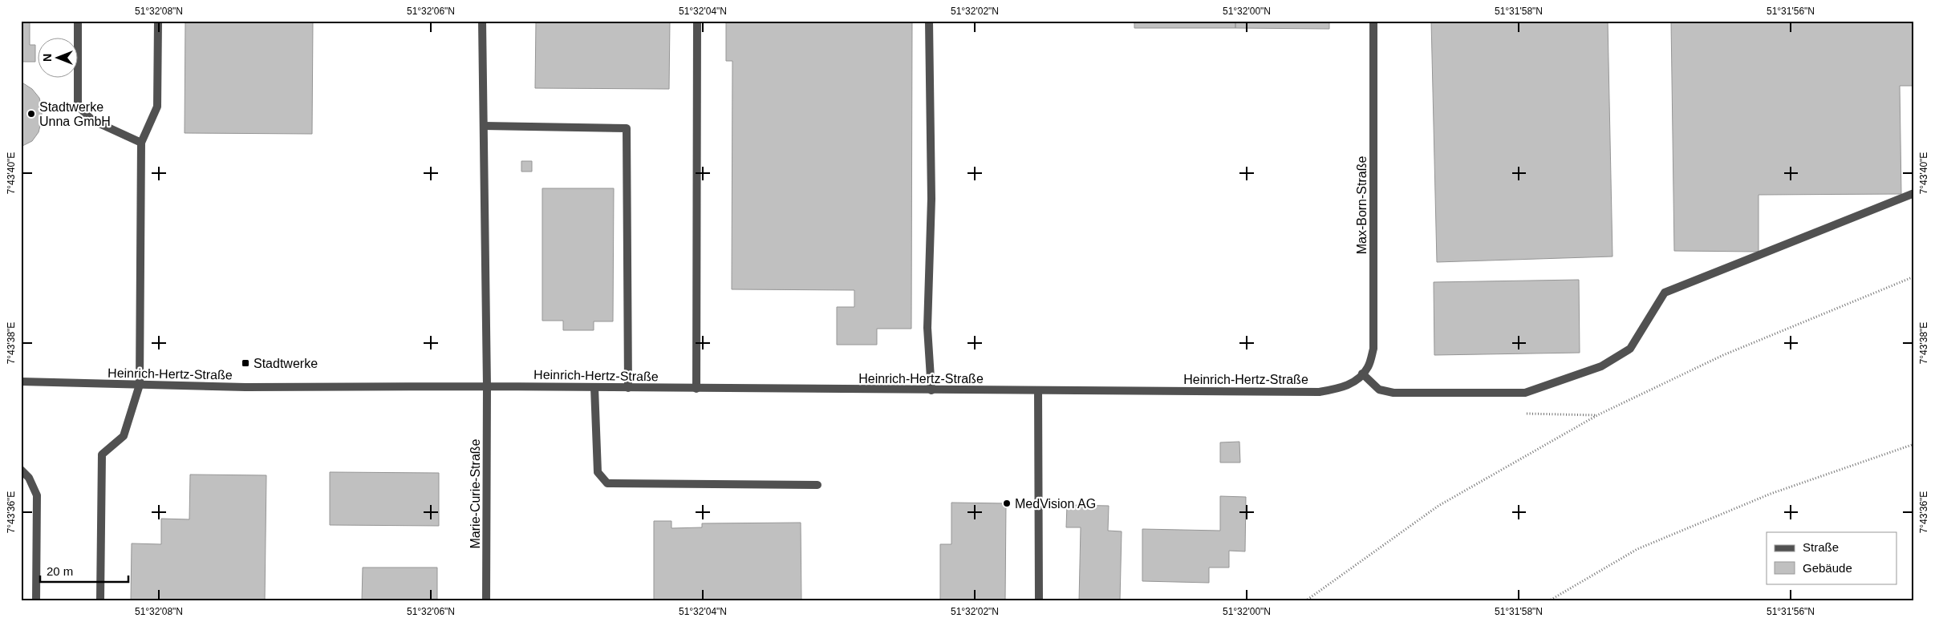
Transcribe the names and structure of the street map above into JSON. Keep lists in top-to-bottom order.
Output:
{
  "streets": {
    "street": ["Max-Born-Straße", "Heinrich-Hertz-Straße", "Marie-Curie-Straße"]
  },
  "crossings": [
    ["Max-Born-Straße", "Heinrich-Hertz-Straße"],
    ["Heinrich-Hertz-Straße", "Marie-Curie-Straße"]
  ],
  "places": {
    "other": ["Stadtwerke Unna GmbH", "MedVision AG"],
    "transit": ["Stadtwerke"]
  },
  "legend": ["Straße", "Gebäude"],
  "scale_bar": "20 m",
  "north": "left",
  "coordinates": [
    "51°32'08\"N",
    "51°32'06\"N",
    "51°32'04\"N",
    "51°32'02\"N",
    "51°32'00\"N",
    "51°31'58\"N",
    "51°31'56\"N",
    "7°43'40\"E",
    "7°43'38\"E",
    "7°43'36\"E"
  ]
}
